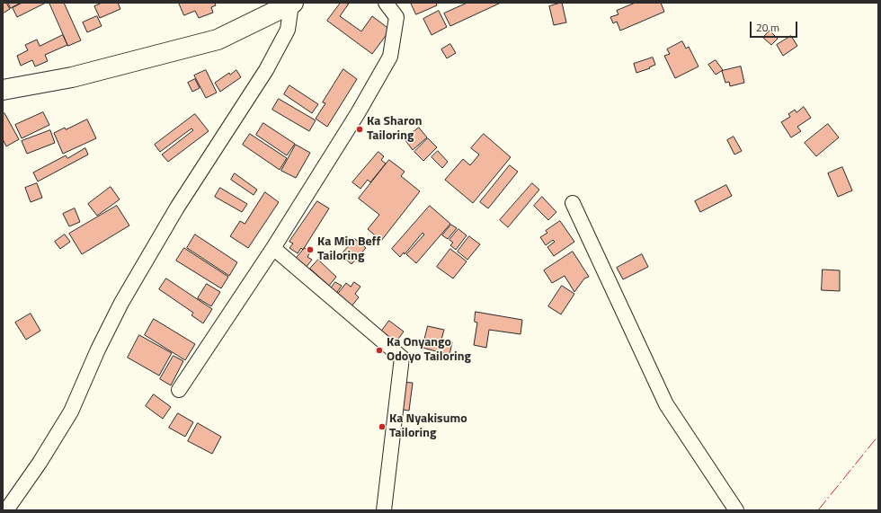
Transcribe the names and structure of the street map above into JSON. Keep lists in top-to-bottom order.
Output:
{
  "places": [
    "Ka Sharon Tailoring",
    "Ka Min Beff Tailoring",
    "Ka Onyango Odoyo Tailoring",
    "Ka Nyakisumo Tailoring"
  ],
  "scale_bar": "20 m"
}
